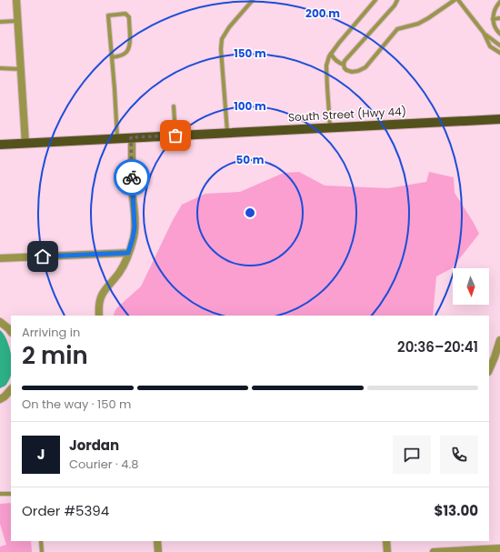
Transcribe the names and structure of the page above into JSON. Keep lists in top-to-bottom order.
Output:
{
  "streets": {
    "main road": ["South Street (Hwy 44)"]
  },
  "north": "bottom",
  "page": {
    "heading": ["2 min", "Arriving in", "20:36–20:41"],
    "panel": [
      "Jordan",
      "Courier · 4.8",
      "Order #5394",
      "$13.00"
    ],
    "bar": "On the way · 150 m",
    "round": "J"
  },
  "rings": [
    "200 m",
    "150 m",
    "100 m",
    "50 m"
  ]
}
